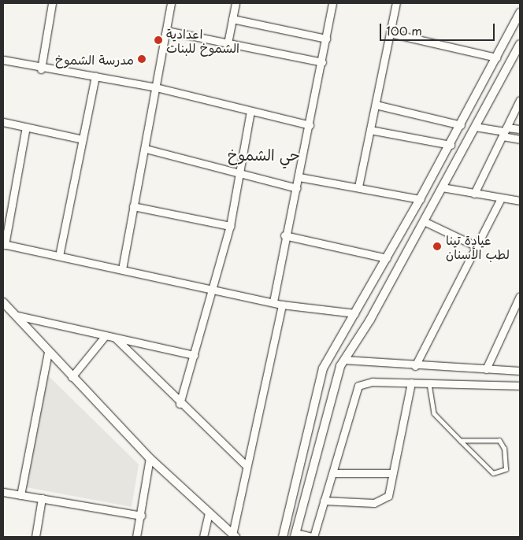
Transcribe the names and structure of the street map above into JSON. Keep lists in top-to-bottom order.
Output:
{
  "districts": ["حي الشموخ"],
  "places": ["اعدادية الشموخ للبنات", "مدرسة الشموخ", "عيادة تينا لطب الأسنان"],
  "scale_bar": "100 m"
}
